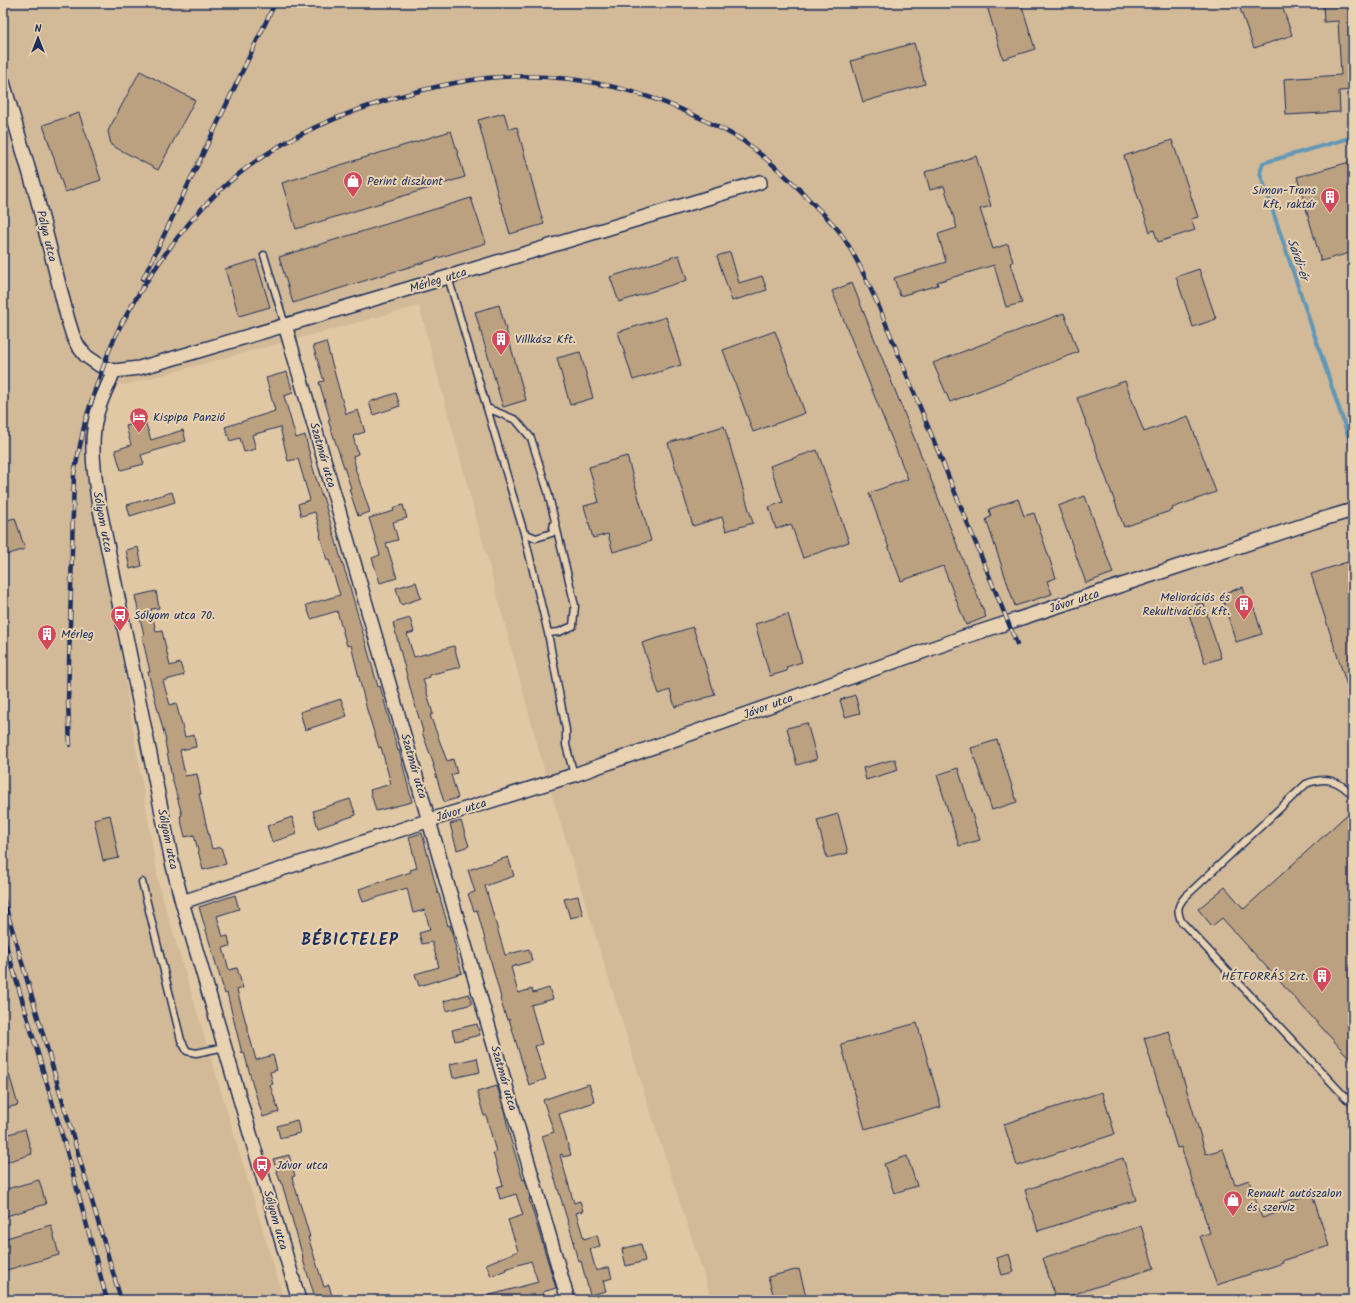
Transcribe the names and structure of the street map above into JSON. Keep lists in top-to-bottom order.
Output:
{
  "streets": {
    "street": [
      "Pálya utca",
      "Mérleg utca",
      "Szatmár utca",
      "Sólyom utca",
      "Jávor utca"
    ]
  },
  "crossings": [
    ["Pálya utca", "Mérleg utca"],
    ["Pálya utca", "Sólyom utca"],
    ["Mérleg utca", "Szatmár utca"],
    ["Mérleg utca", "Sólyom utca"],
    ["Szatmár utca", "Jávor utca"],
    ["Sólyom utca", "Jávor utca"]
  ],
  "districts": ["BÉBICTELEP"],
  "water": ["Sárdi-ér"],
  "places": {
    "shop": ["Perint diszkont", "Renault autószalon és szerviz"],
    "building": [
      "Simon-Trans Kft, raktár",
      "Villkász Kft.",
      "Meliorációs és Rekultivációs Kft.",
      "Mérleg",
      "HÉTFORRÁS Zrt."
    ],
    "hotel": ["Kispipa Panzió"],
    "bus stop": ["Sólyom utca 70.", "Jávor utca"]
  },
  "north": "top"
}
